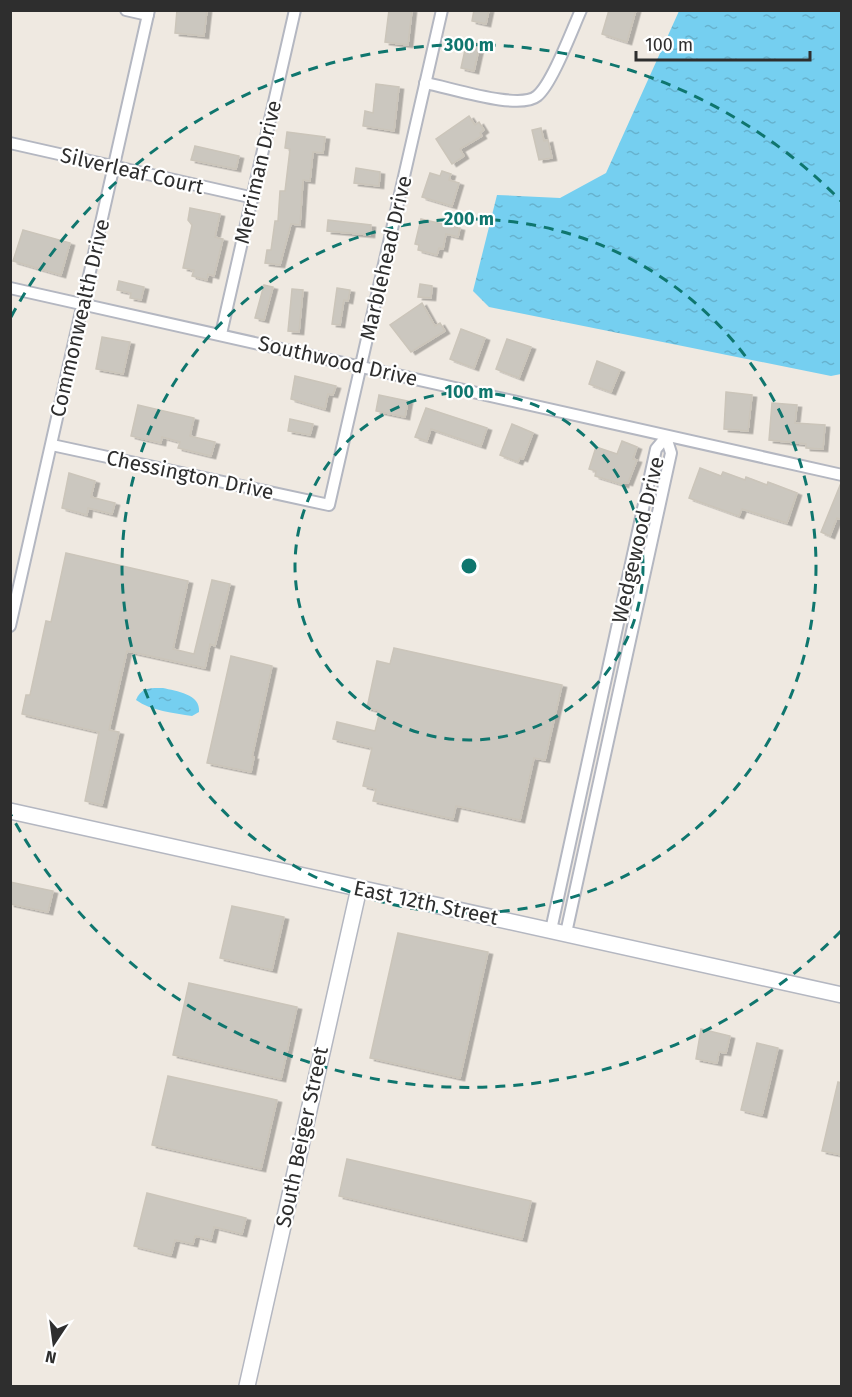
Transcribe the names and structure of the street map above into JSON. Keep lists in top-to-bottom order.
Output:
{
  "streets": {
    "street": [
      "Silverleaf Court",
      "Merriman Drive",
      "Marblehead Drive",
      "Commonwealth Drive",
      "Southwood Drive",
      "Chessington Drive",
      "Wedgewood Drive",
      "East 12th Street",
      "South Beiger Street"
    ]
  },
  "crossings": [
    ["Silverleaf Court", "Merriman Drive"],
    ["Silverleaf Court", "Commonwealth Drive"],
    ["Merriman Drive", "Southwood Drive"],
    ["Marblehead Drive", "Southwood Drive"],
    ["Marblehead Drive", "Chessington Drive"],
    ["Commonwealth Drive", "Southwood Drive"],
    ["Commonwealth Drive", "Chessington Drive"],
    ["Southwood Drive", "Wedgewood Drive"],
    ["Wedgewood Drive", "East 12th Street"],
    ["East 12th Street", "South Beiger Street"]
  ],
  "scale_bar": "100 m",
  "north": "bottom",
  "rings": ["300 m", "200 m", "100 m"]
}
